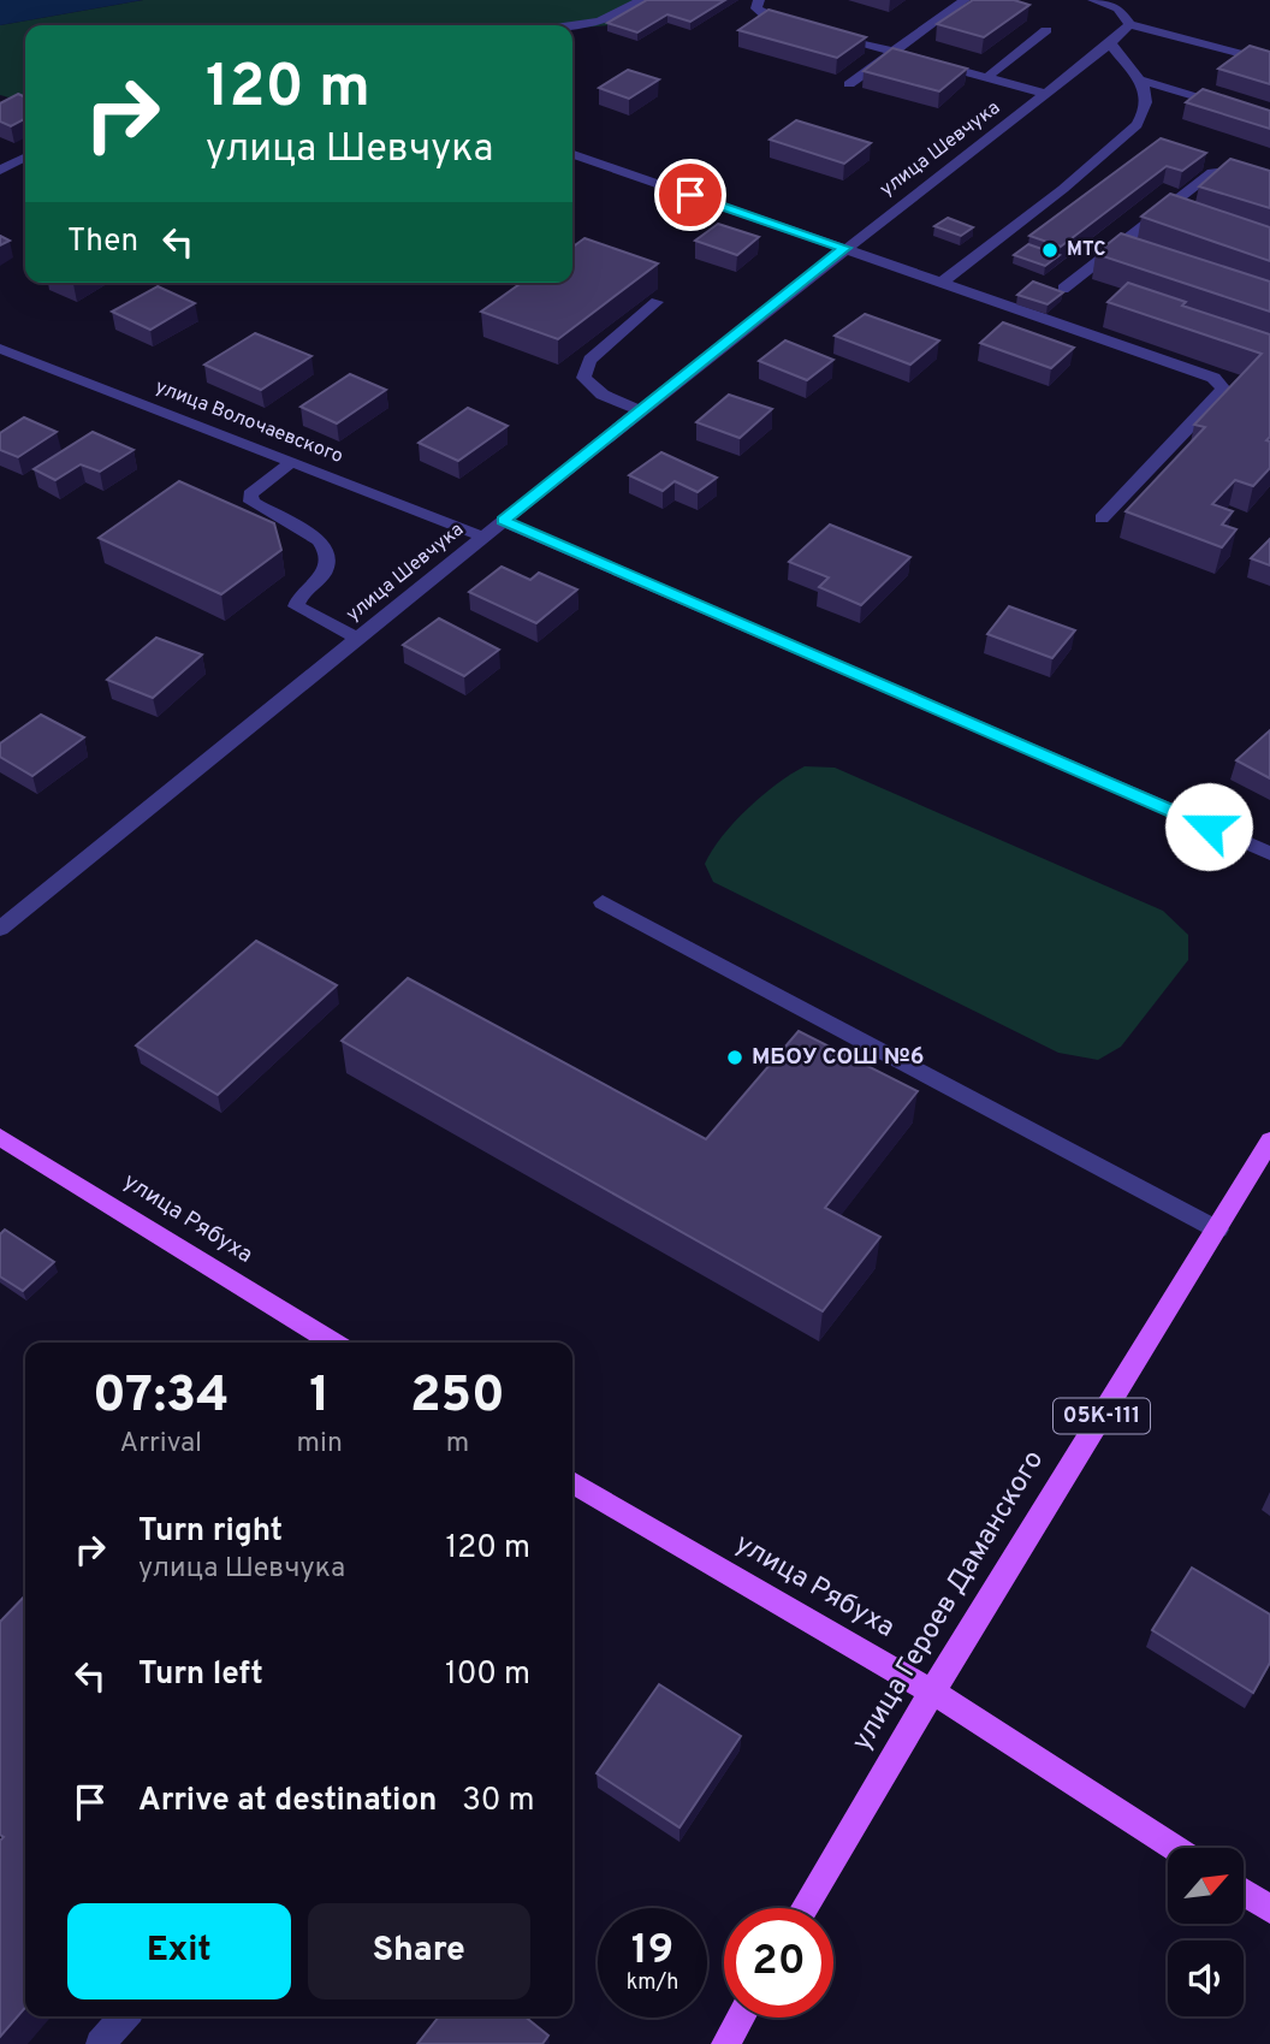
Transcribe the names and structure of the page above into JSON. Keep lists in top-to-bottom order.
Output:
{
  "streets": {
    "main road": ["улица Рябуха", "05К-111", "улица Героев Даманского"],
    "street": ["улица Шевчука", "улица Волочаевского"]
  },
  "crossings": [
    ["улица Шевчука", "улица Волочаевского"],
    ["улица Рябуха", "улица Героев Даманского"]
  ],
  "places": ["МТС", "МБОУ СОШ №6"],
  "north": "top right",
  "page": {
    "turn": ["120 m", "улица Шевчука"],
    "then": "Then",
    "eta": [
      "07:34",
      "Arrival",
      "1",
      "min",
      "250",
      "m"
    ],
    "list": [
      {
        "name": "Turn right",
        "note": "улица Шевчука",
        "value": "120 m"
      },
      {
        "name": "Turn left",
        "value": "100 m"
      },
      {
        "name": "Arrive at destination",
        "value": "30 m"
      }
    ],
    "buttons": ["Exit", "Share"],
    "speed": "19 km/h",
    "limit": "20"
  }
}
